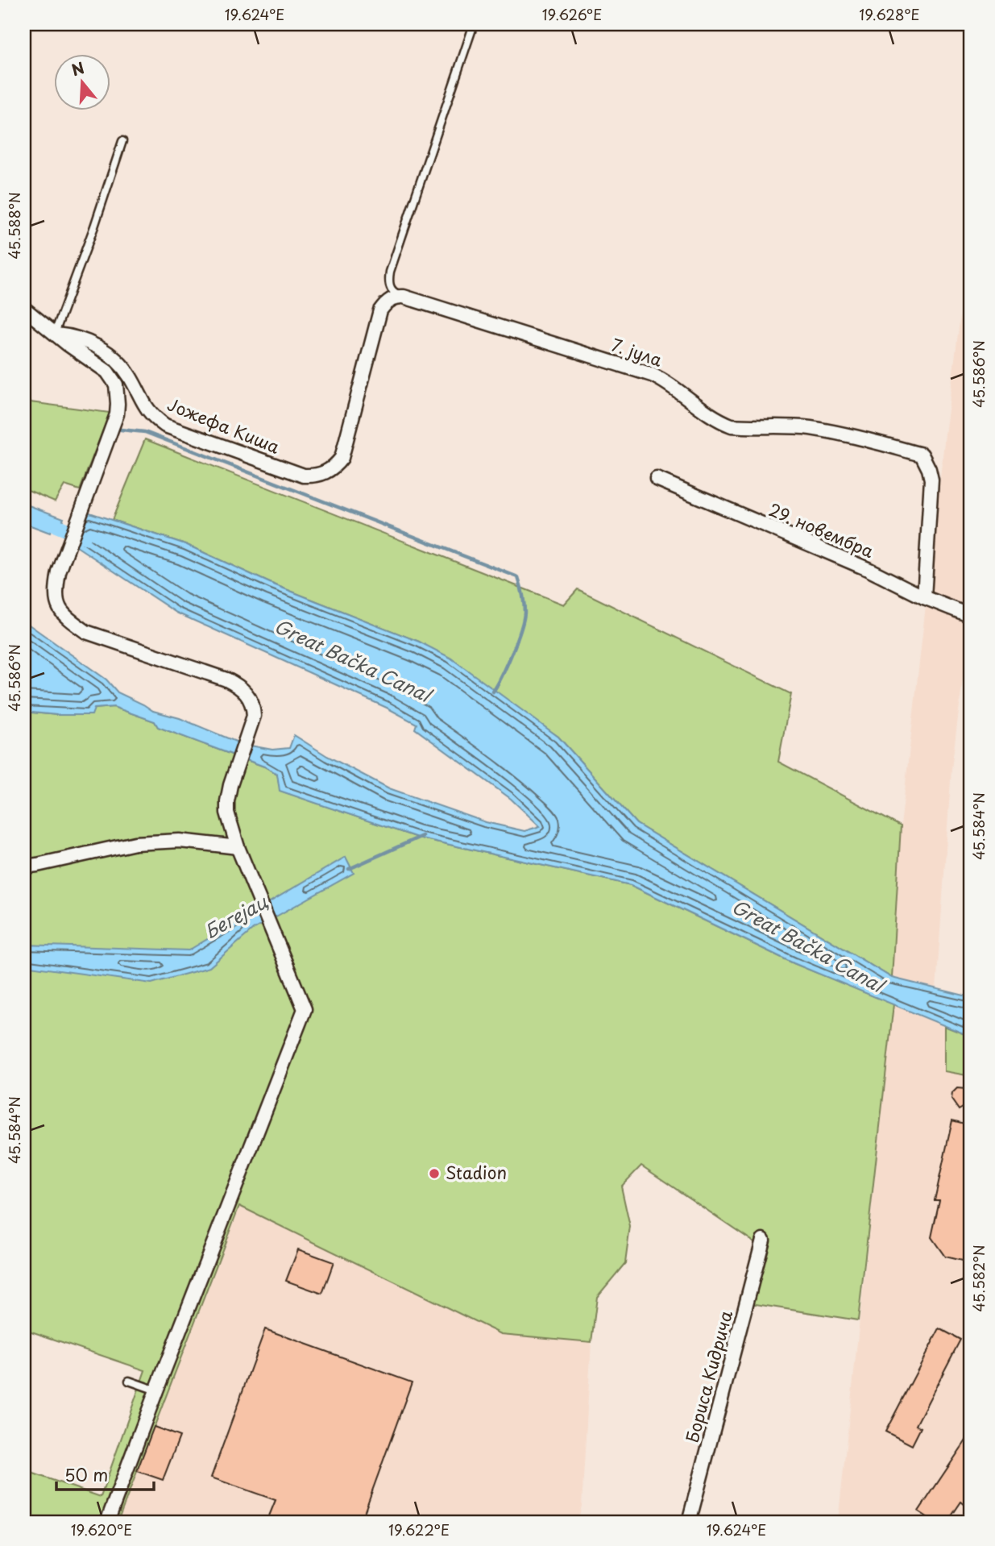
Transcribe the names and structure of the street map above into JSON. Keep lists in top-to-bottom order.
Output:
{
  "streets": {
    "street": [
      "7. јула",
      "Јожефа Киша",
      "29. новембра",
      "Бориса Кидрича"
    ]
  },
  "crossings": [
    ["7. јула", "Јожефа Киша"],
    ["7. јула", "29. новембра"]
  ],
  "water": ["Great Bačka Canal", "Бегејац"],
  "places": ["Stadion"],
  "scale_bar": "50 m",
  "north": "top",
  "coordinates": [
    "19.624°E",
    "19.626°E",
    "19.628°E",
    "45.588°N",
    "45.586°N",
    "45.584°N",
    "45.582°N",
    "19.620°E",
    "19.622°E"
  ]
}
